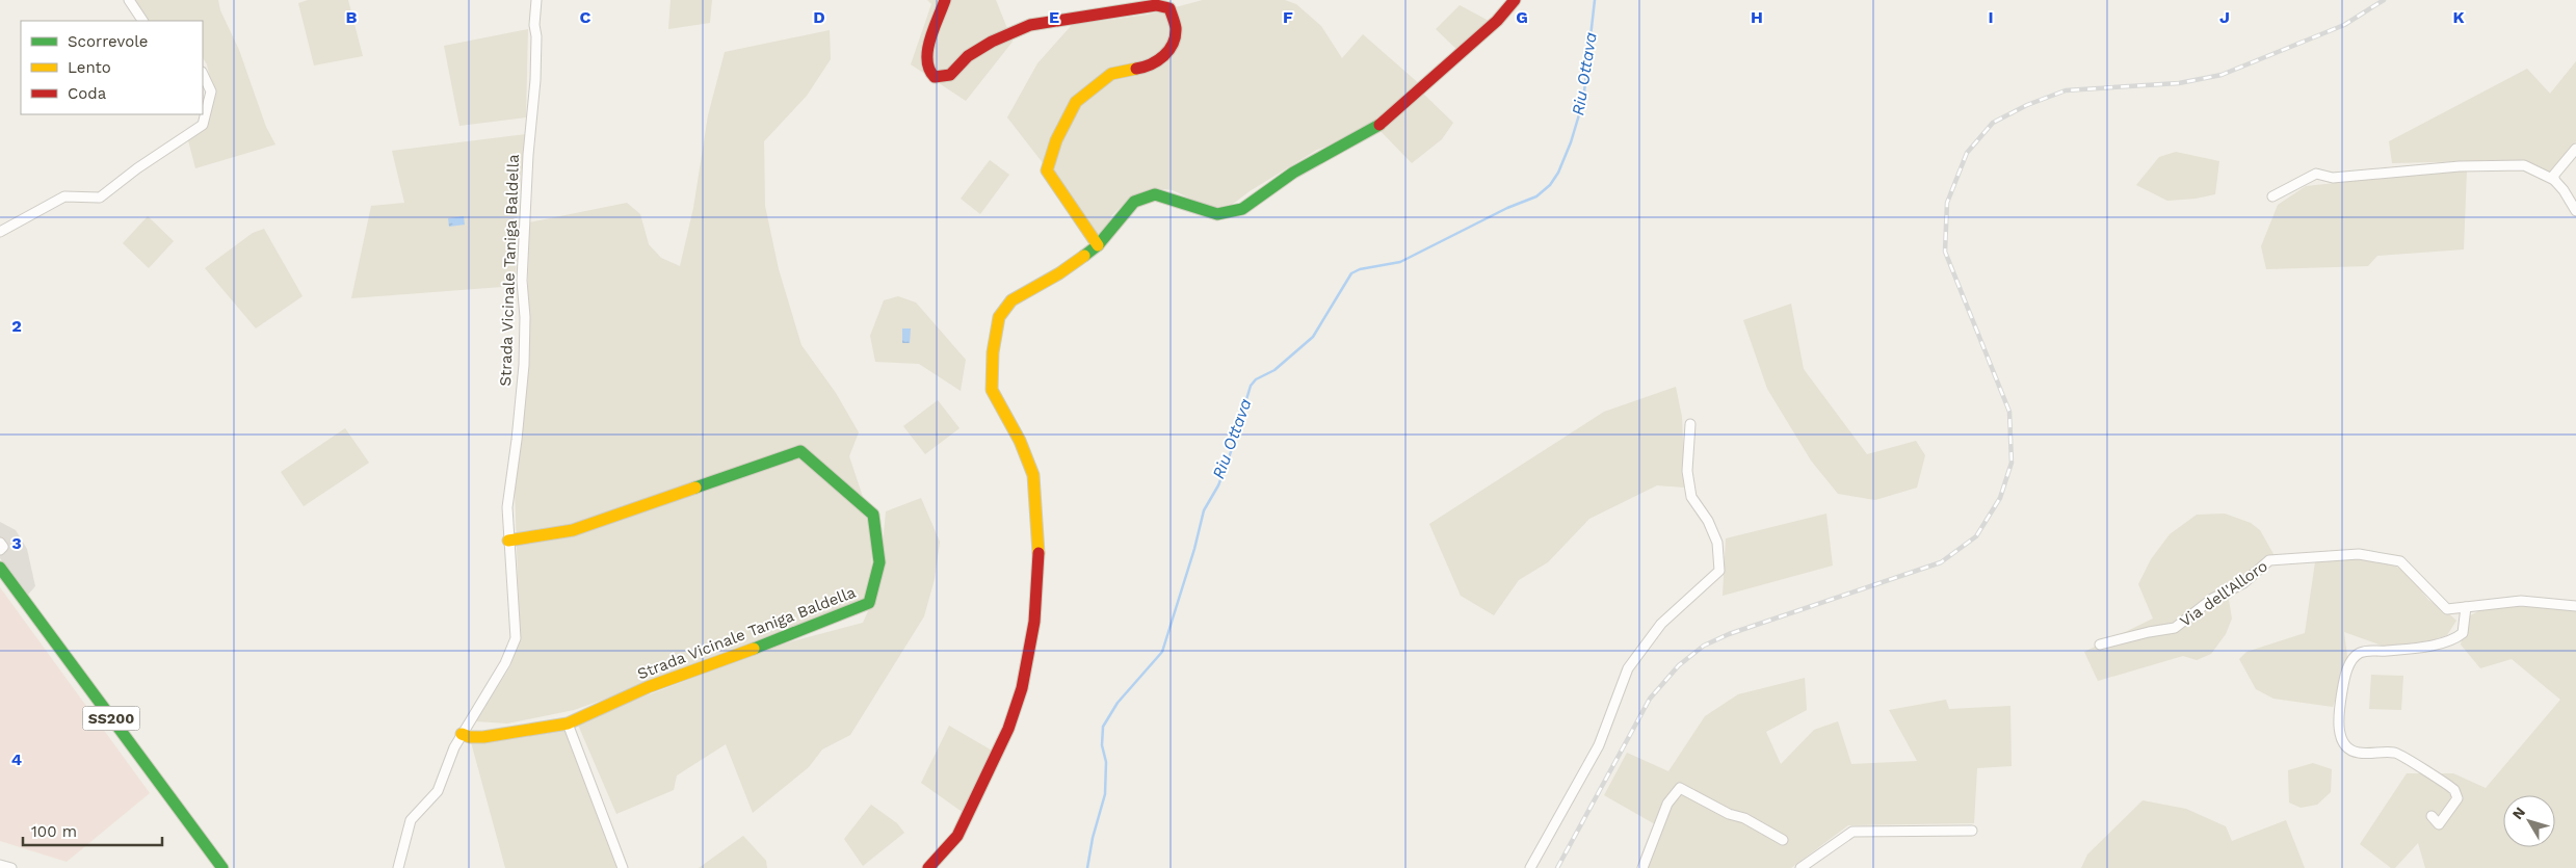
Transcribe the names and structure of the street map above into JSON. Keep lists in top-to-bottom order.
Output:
{
  "streets": {
    "street": ["Strada Vicinale Taniga Baldella", "Via dell'Alloro", "SS200"]
  },
  "water": ["Riu Ottava"],
  "legend": ["Scorrevole", "Lento", "Coda"],
  "scale_bar": "100 m",
  "north": "top left",
  "grid": {
    "columns": [
      "B",
      "C",
      "D",
      "E",
      "F",
      "G",
      "H",
      "I",
      "J",
      "K"
    ],
    "rows": ["2", "3", "4"]
  }
}
